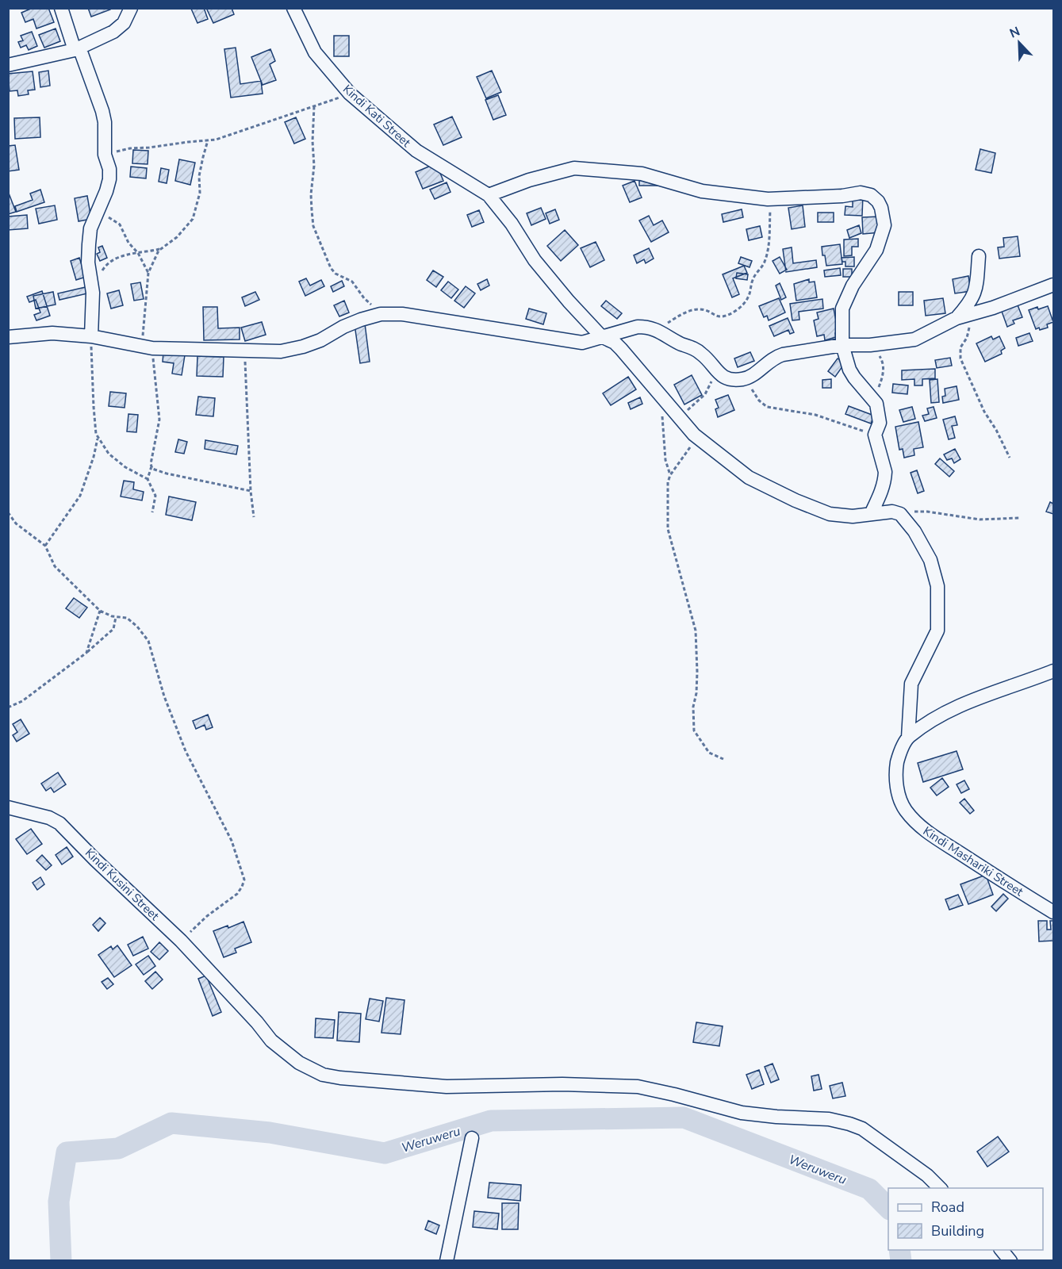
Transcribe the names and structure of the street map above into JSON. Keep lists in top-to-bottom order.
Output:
{
  "streets": {
    "street": ["Kindi Kati Street", "Kindi Mashariki Street", "Kindi Kusini Street"]
  },
  "water": ["Weruweru"],
  "legend": ["Road", "Building"],
  "north": "top left"
}
